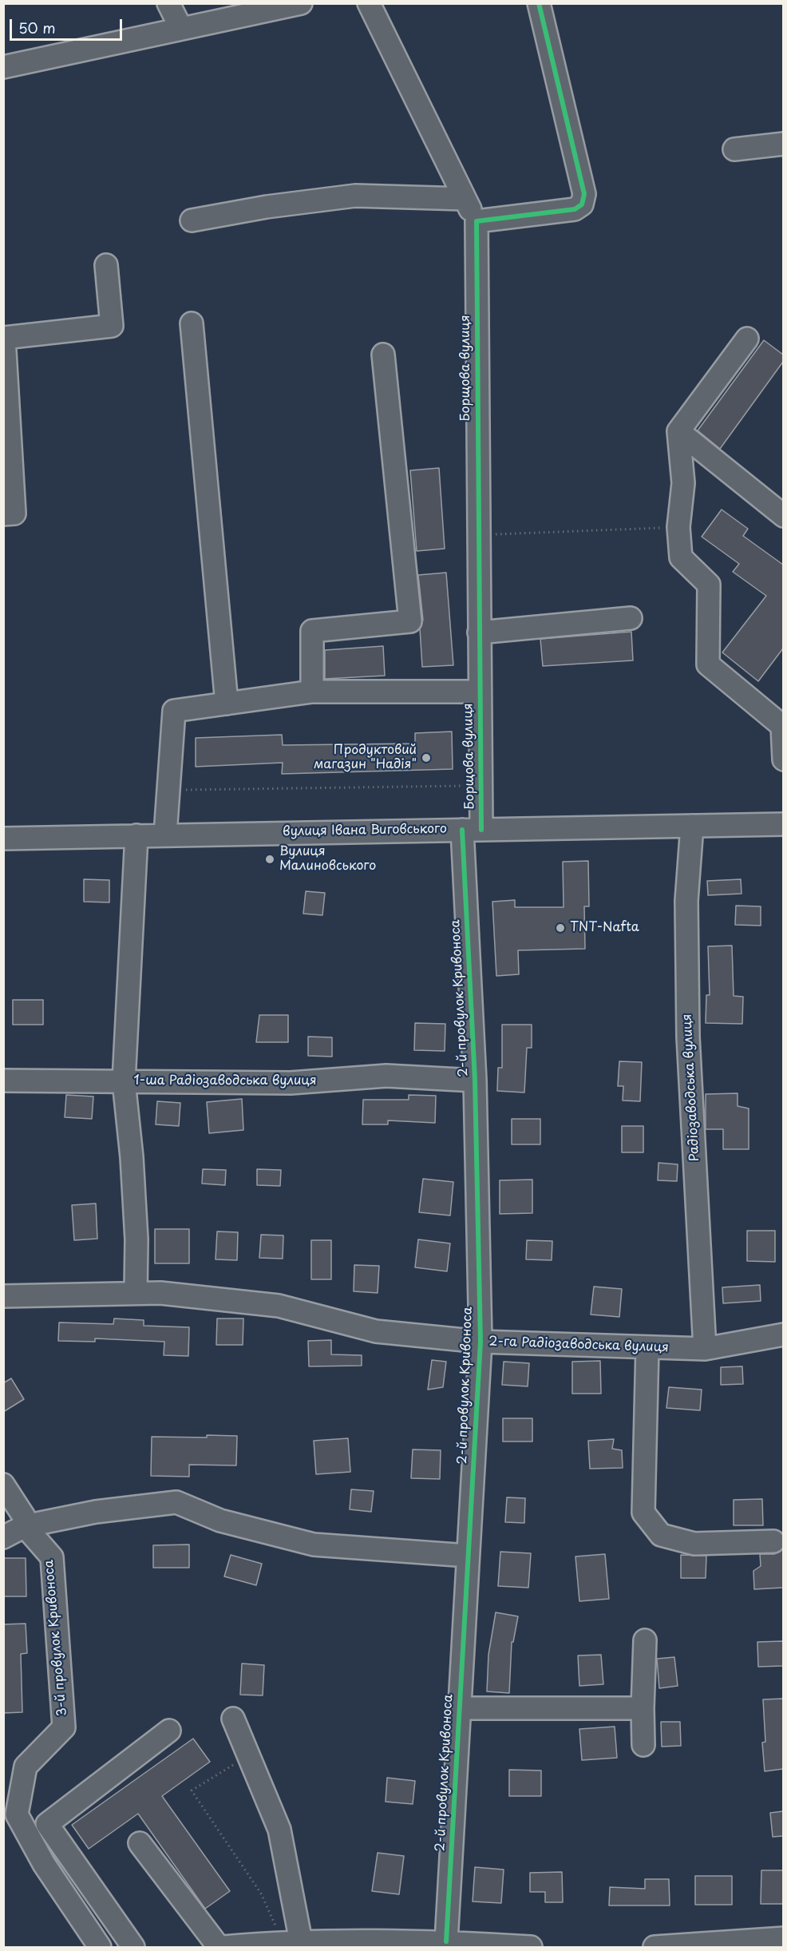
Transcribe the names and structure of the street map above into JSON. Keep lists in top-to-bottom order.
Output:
{
  "streets": {
    "street": [
      "Борщова вулиця",
      "вулиця Івана Виговського",
      "2-й провулок Кривоноса",
      "1-ша Радіозаводська вулиця",
      "Радіозаводська вулиця",
      "2-га Радіозаводська вулиця",
      "3-й провулок Кривоноса"
    ]
  },
  "crossings": [
    ["Борщова вулиця", "вулиця Івана Виговського"],
    ["Борщова вулиця", "2-й провулок Кривоноса"],
    ["вулиця Івана Виговського", "2-й провулок Кривоноса"],
    ["вулиця Івана Виговського", "Радіозаводська вулиця"],
    ["2-й провулок Кривоноса", "1-ша Радіозаводська вулиця"],
    ["2-й провулок Кривоноса", "2-га Радіозаводська вулиця"],
    ["Радіозаводська вулиця", "2-га Радіозаводська вулиця"]
  ],
  "places": ["Продуктовий магазин \"Надія\"", "Вулиця Малиновського", "TNT-Nafta"],
  "scale_bar": "50 m"
}
